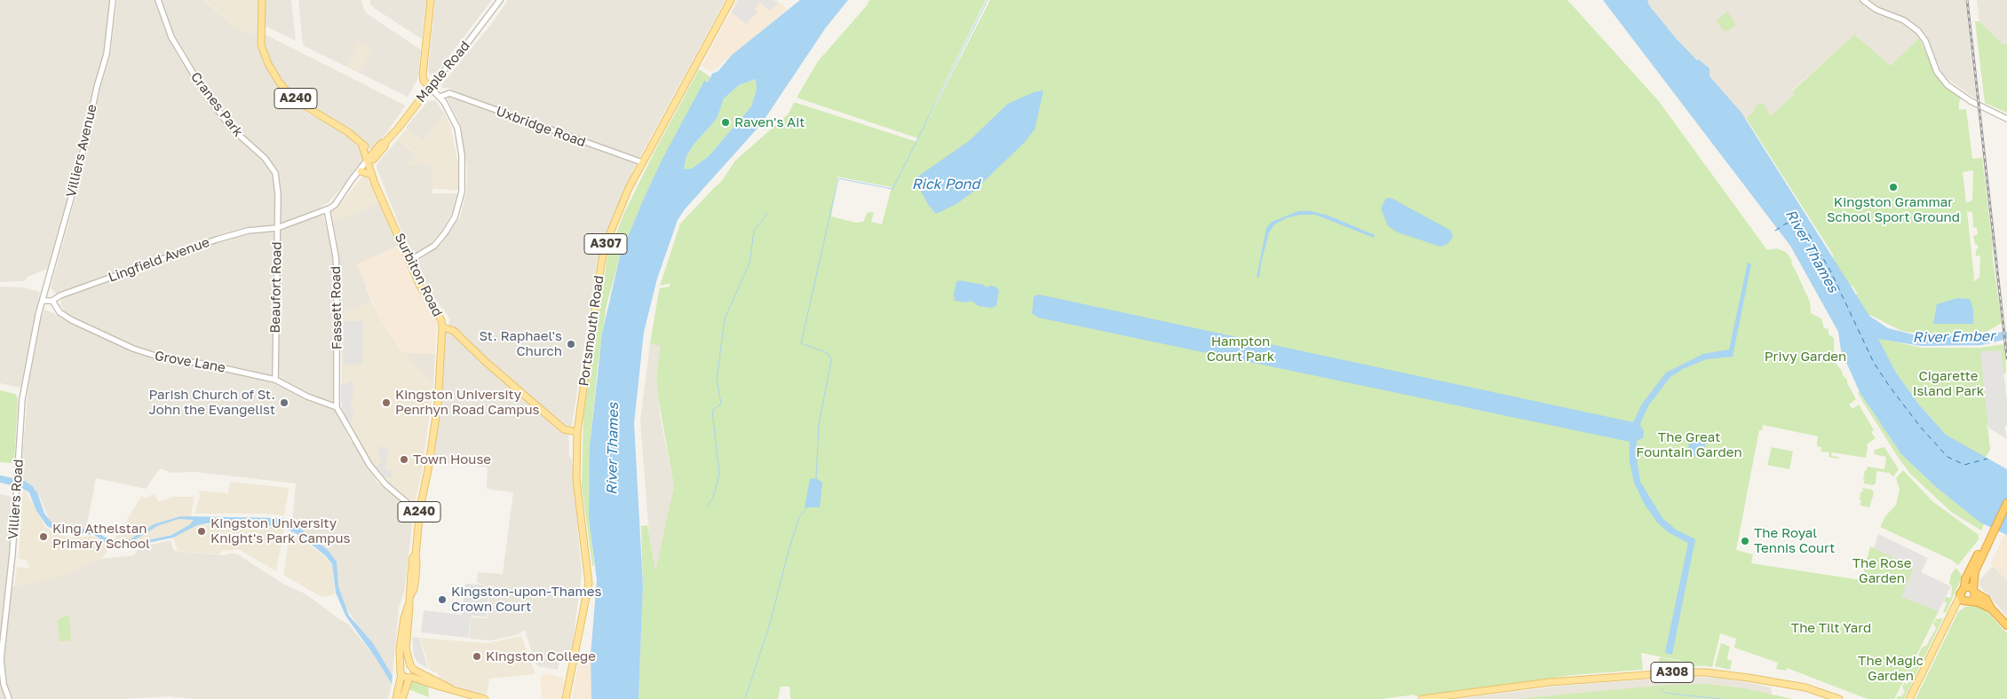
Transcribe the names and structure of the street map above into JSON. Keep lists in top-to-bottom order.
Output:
{
  "streets": {
    "main road": [
      "Maple Road",
      "A240",
      "A307",
      "Surbiton Road",
      "Portsmouth Road",
      "A308"
    ],
    "street": [
      "Cranes Park",
      "Uxbridge Road",
      "Villiers Avenue",
      "Lingfield Avenue",
      "Beaufort Road",
      "Fassett Road",
      "Grove Lane",
      "Villiers Road"
    ]
  },
  "crossings": [
    ["Maple Road", "A240"],
    ["Maple Road", "Surbiton Road"],
    ["Maple Road", "Beaufort Road"],
    ["A240", "Surbiton Road"],
    ["A240", "Beaufort Road"],
    ["Cranes Park", "Lingfield Avenue"],
    ["Cranes Park", "Beaufort Road"],
    ["Uxbridge Road", "Portsmouth Road"],
    ["Villiers Avenue", "Lingfield Avenue"],
    ["Villiers Avenue", "Villiers Road"],
    ["Lingfield Avenue", "Beaufort Road"],
    ["Lingfield Avenue", "Grove Lane"],
    ["Lingfield Avenue", "Villiers Road"],
    ["Surbiton Road", "Beaufort Road"],
    ["Surbiton Road", "Portsmouth Road"],
    ["Beaufort Road", "Fassett Road"],
    ["Beaufort Road", "Grove Lane"],
    ["Fassett Road", "Grove Lane"]
  ],
  "water": ["Rick Pond", "River Thames", "River Ember"],
  "parks": [
    "Hampton Court Park",
    "Privy Garden",
    "Cigarette Island Park",
    "The Great Fountain Garden",
    "The Rose Garden",
    "The Tilt Yard",
    "The Magic Garden"
  ],
  "places": [
    "Raven's Ait",
    "Kingston Grammar School Sport Ground",
    "St. Raphael's Church",
    "Parish Church of St. John the Evangelist",
    "Kingston University Penrhyn Road Campus",
    "Town House",
    "Kingston University Knight's Park Campus",
    "King Athelstan Primary School",
    "The Royal Tennis Court",
    "Kingston-upon-Thames Crown Court",
    "Kingston College"
  ]
}
